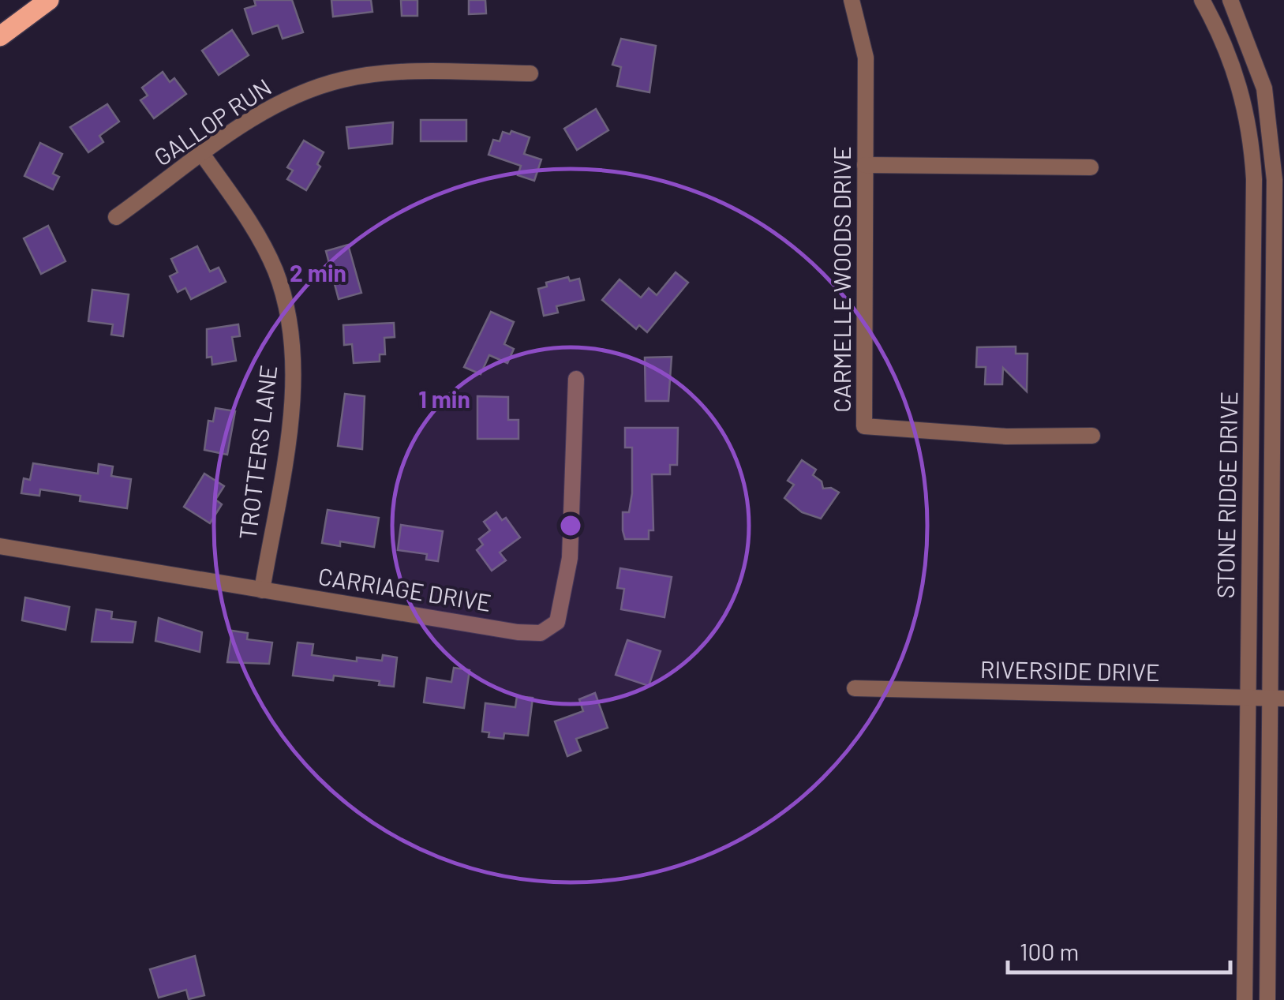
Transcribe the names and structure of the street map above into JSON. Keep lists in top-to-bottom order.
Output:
{
  "streets": {
    "street": [
      "GALLOP RUN",
      "CARMELLE WOODS DRIVE",
      "TROTTERS LANE",
      "STONE RIDGE DRIVE",
      "CARRIAGE DRIVE",
      "RIVERSIDE DRIVE"
    ]
  },
  "crossings": [
    ["GALLOP RUN", "TROTTERS LANE"],
    ["TROTTERS LANE", "CARRIAGE DRIVE"],
    ["STONE RIDGE DRIVE", "RIVERSIDE DRIVE"]
  ],
  "scale_bar": "100 m",
  "rings": ["2 min", "1 min"]
}
